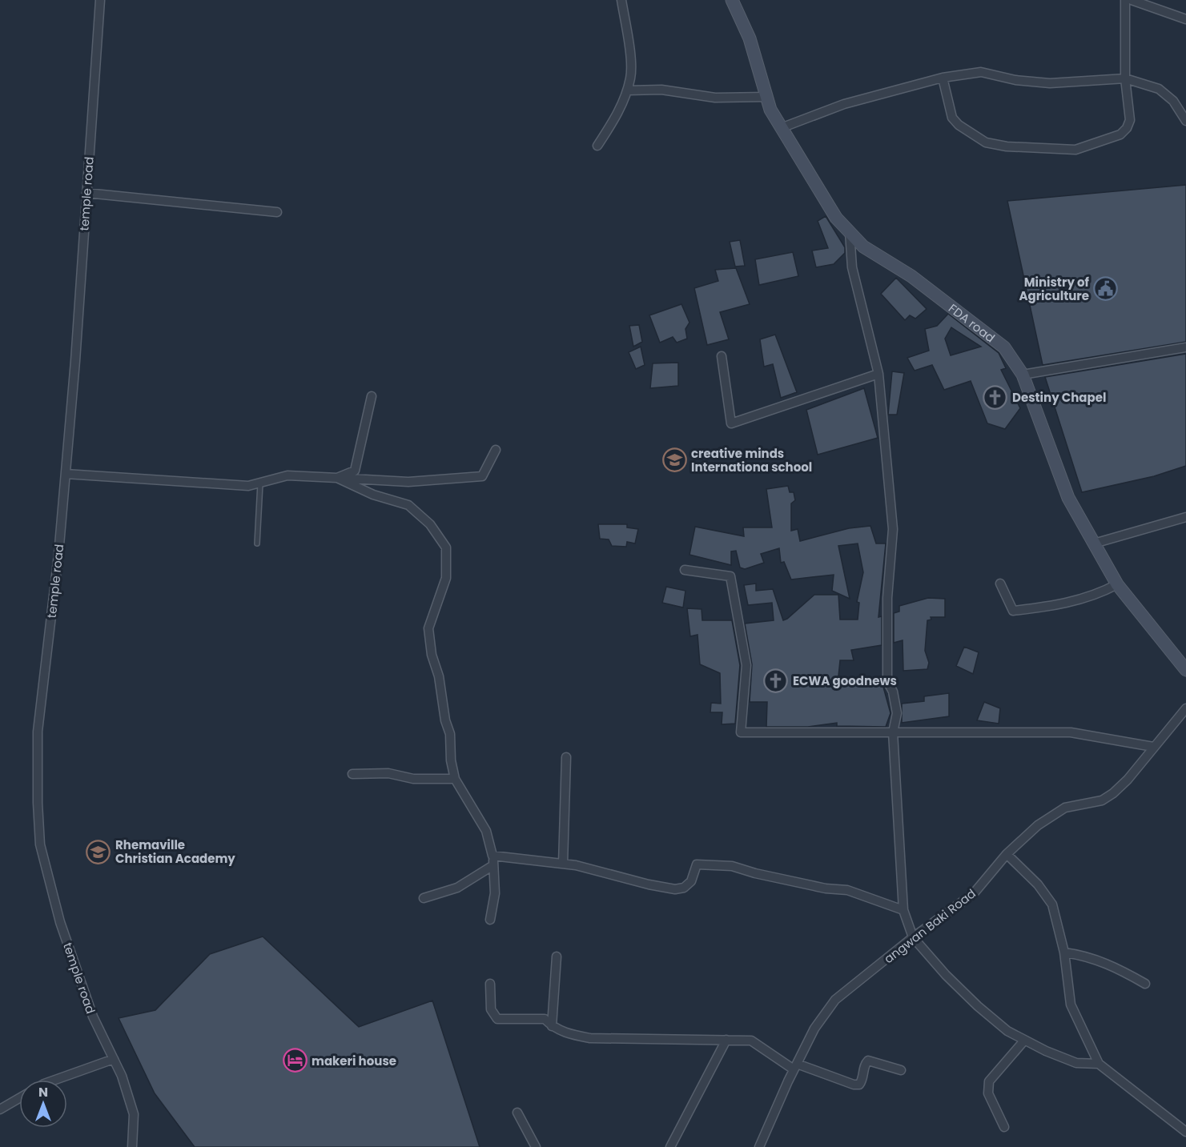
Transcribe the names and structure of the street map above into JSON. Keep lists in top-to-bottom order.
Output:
{
  "streets": {
    "street": ["temple road", "FDA road", "angwan Baki Road"]
  },
  "places": {
    "public building": ["Ministry of Agriculture"],
    "church": ["Destiny Chapel", "ECWA goodnews"],
    "school or university": ["creative minds Internationa school", "Rhemaville Christian Academy"],
    "hotel": ["makeri house"]
  },
  "north": "top"
}
